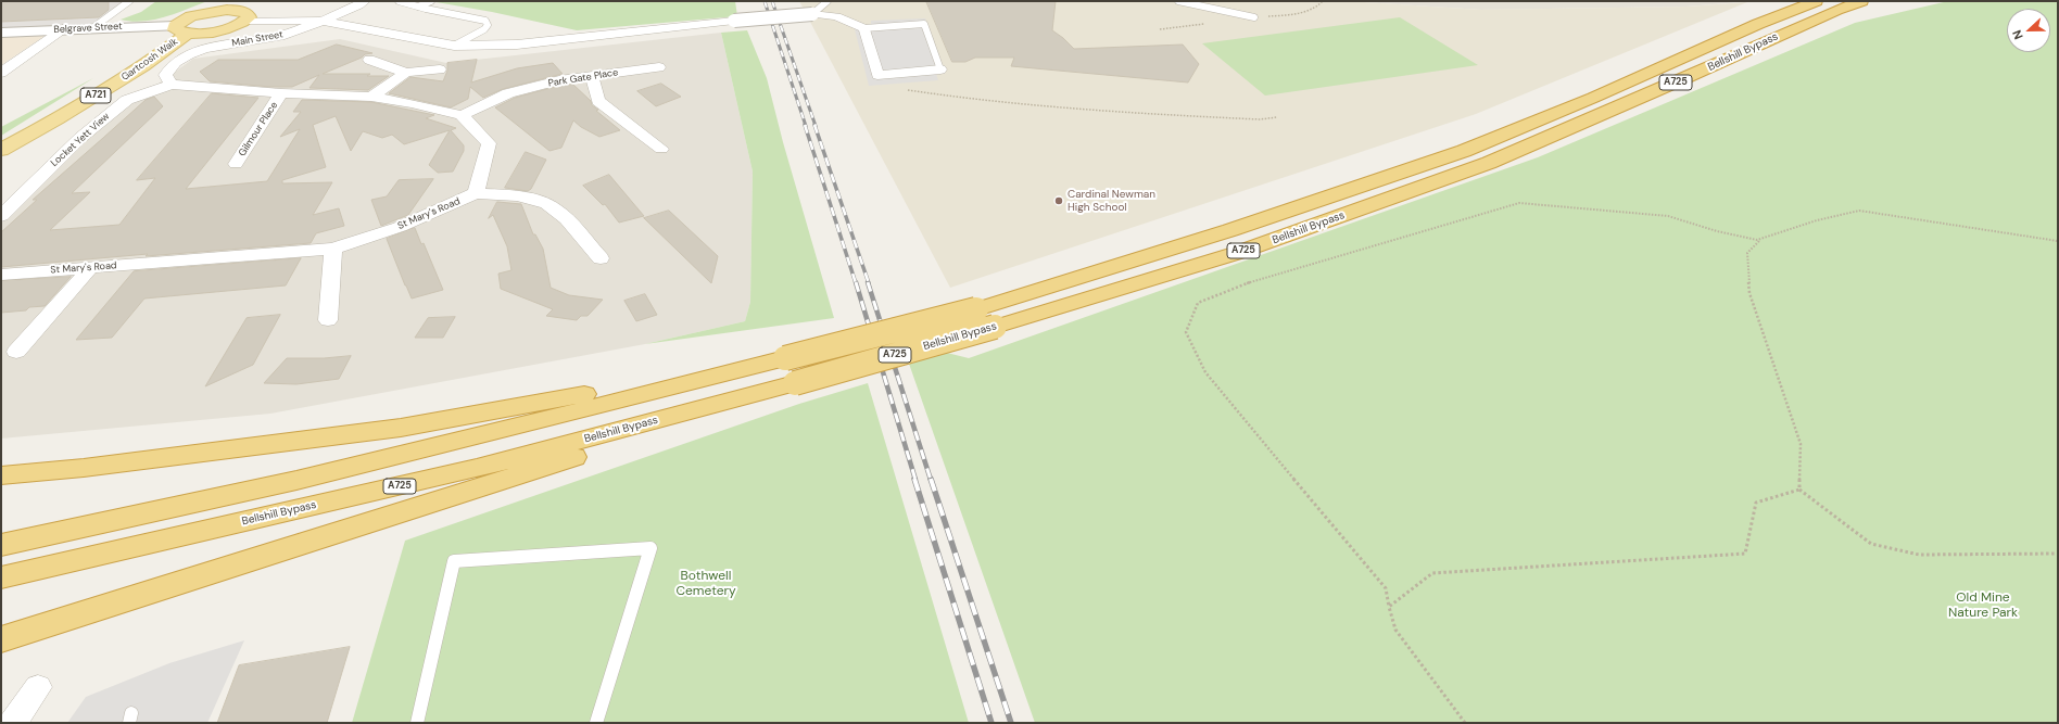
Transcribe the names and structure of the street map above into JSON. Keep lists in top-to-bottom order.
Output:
{
  "streets": {
    "highway": ["Bellshill Bypass", "A725"],
    "main road": ["Gartcosh Walk", "A721"],
    "street": [
      "Belgrave Street",
      "Main Street",
      "Park Gate Place",
      "Gilmour Place",
      "Locket Yett View",
      "St Mary's Road"
    ]
  },
  "crossings": [
    ["Belgrave Street", "Gartcosh Walk"],
    ["Main Street", "Locket Yett View"]
  ],
  "parks": ["Bothwell Cemetery", "Old Mine Nature Park"],
  "places": ["Cardinal Newman High School"],
  "north": "left"
}
